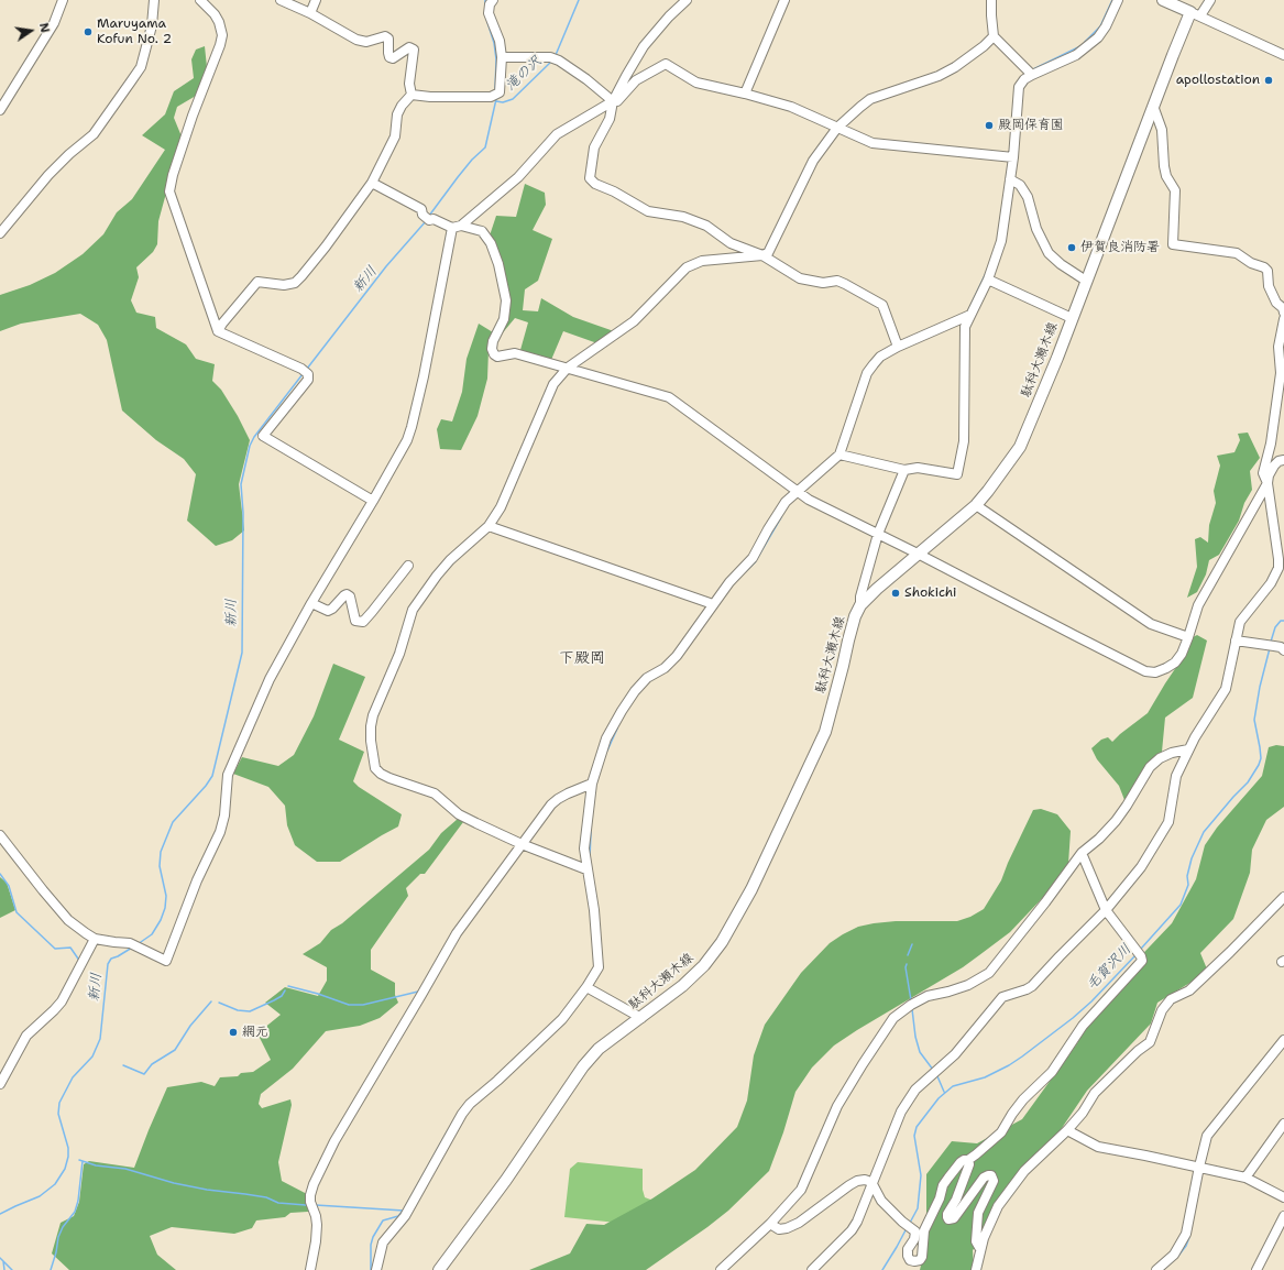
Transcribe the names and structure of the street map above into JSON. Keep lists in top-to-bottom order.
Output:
{
  "streets": {
    "main road": ["駄科大瀬木線"]
  },
  "districts": ["下殿岡"],
  "water": ["滝の沢", "新川", "毛賀沢川"],
  "places": [
    "Maruyama Kofun No. 2",
    "apollostation",
    "殿岡保育園",
    "伊賀良消防署",
    "Shokichi",
    "網元"
  ],
  "north": "right"
}
